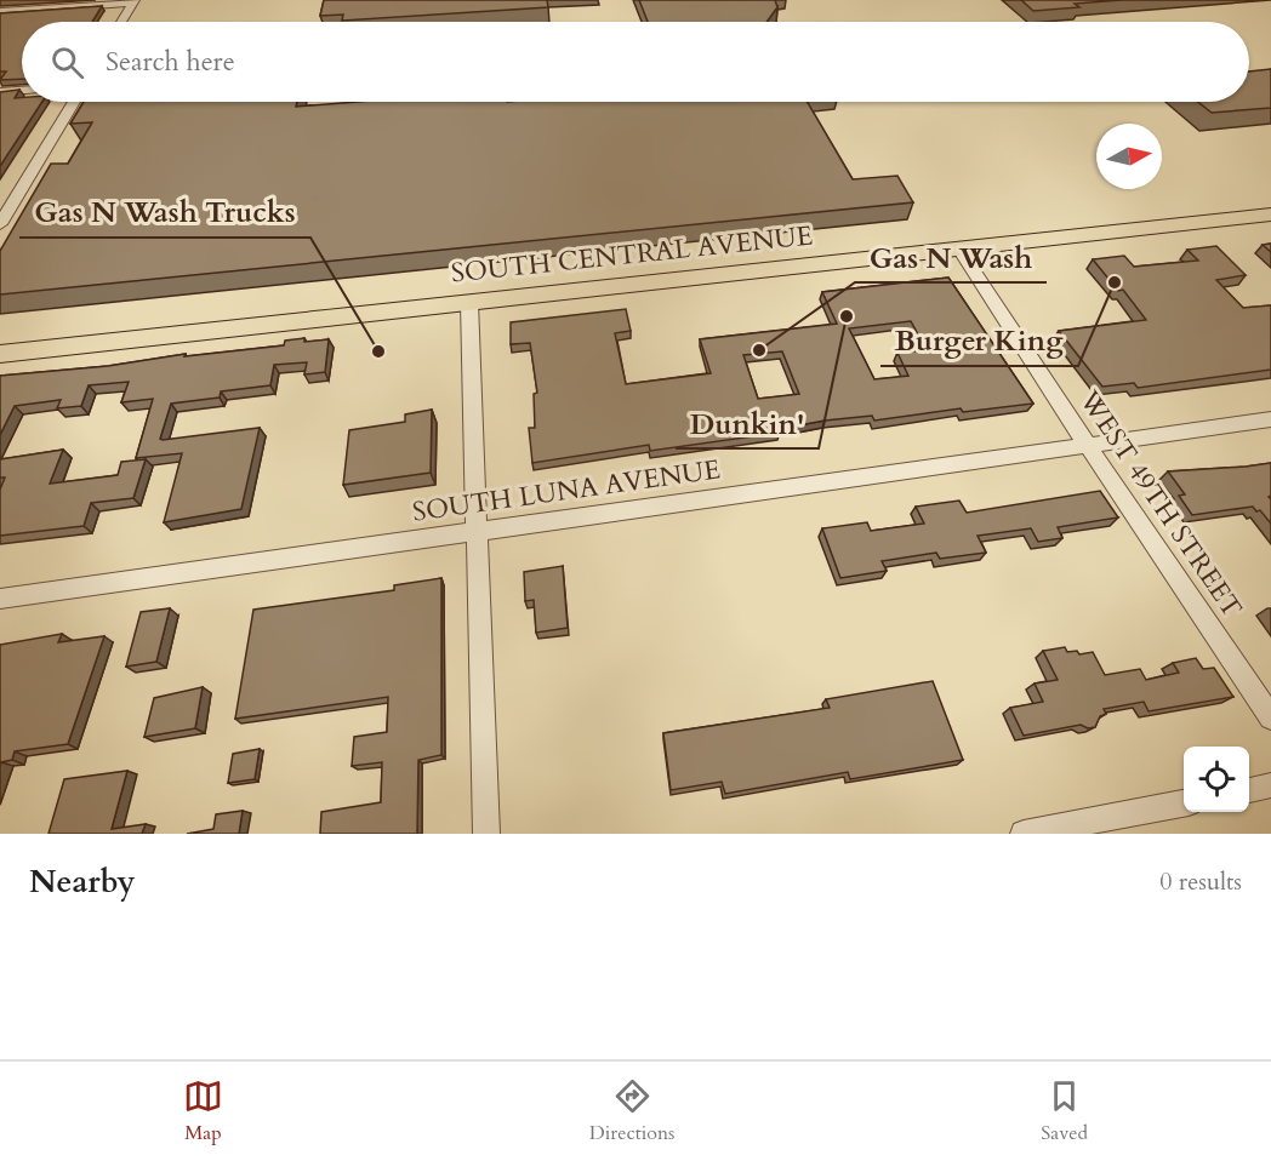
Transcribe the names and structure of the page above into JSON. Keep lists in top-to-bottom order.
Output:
{
  "streets": {
    "main road": ["SOUTH CENTRAL AVENUE"],
    "street": ["SOUTH LUNA AVENUE", "WEST 49TH STREET"]
  },
  "crossings": [
    ["SOUTH CENTRAL AVENUE", "WEST 49TH STREET"],
    ["SOUTH LUNA AVENUE", "WEST 49TH STREET"]
  ],
  "places": [
    "Burger King",
    "Dunkin'",
    "Gas N Wash",
    "Gas N Wash Trucks"
  ],
  "north": "right",
  "page": {
    "search": "Search here",
    "heading": ["Nearby", "0 results"],
    "nav": ["Map", "Directions", "Saved"]
  }
}
